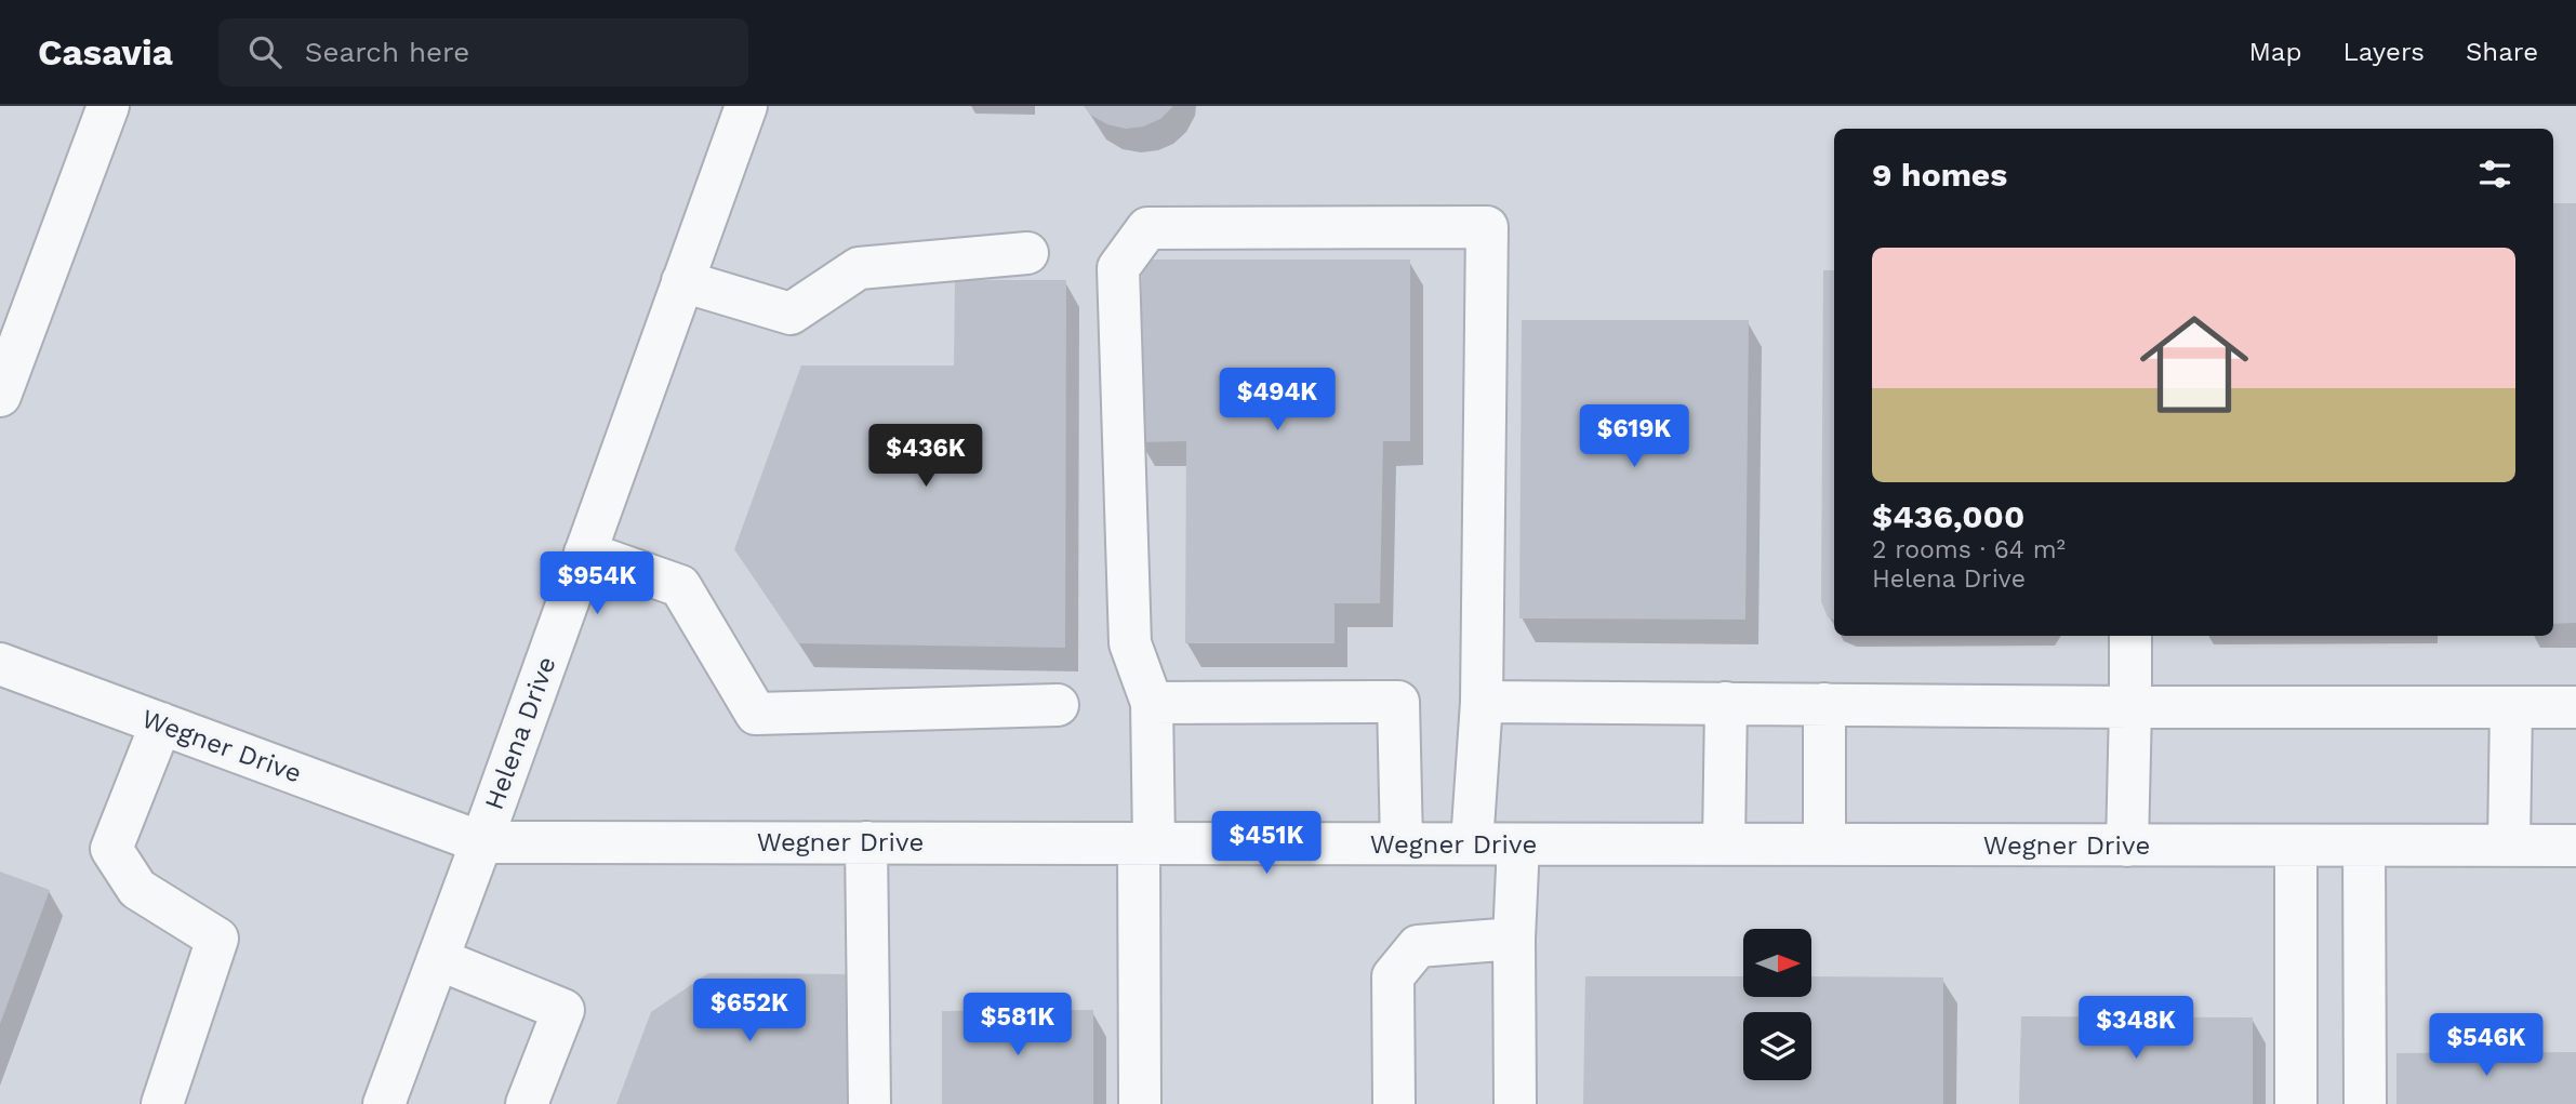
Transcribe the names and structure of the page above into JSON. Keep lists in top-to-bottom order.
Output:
{
  "streets": {
    "street": ["Helena Drive", "Wegner Drive"]
  },
  "crossings": [
    ["Helena Drive", "Wegner Drive"]
  ],
  "north": "right",
  "page": {
    "header": "Casavia",
    "search": "Search here",
    "nav": ["Map", "Layers", "Share"],
    "heading": "9 homes",
    "list": [
      {
        "name": "$436,000",
        "note": "2 rooms · 64 m² · Helena Drive"
      }
    ],
    "price": [
      "$494K",
      "$619K",
      "$436K",
      "$954K",
      "$451K",
      "$652K",
      "$581K",
      "$348K",
      "$546K"
    ]
  }
}
